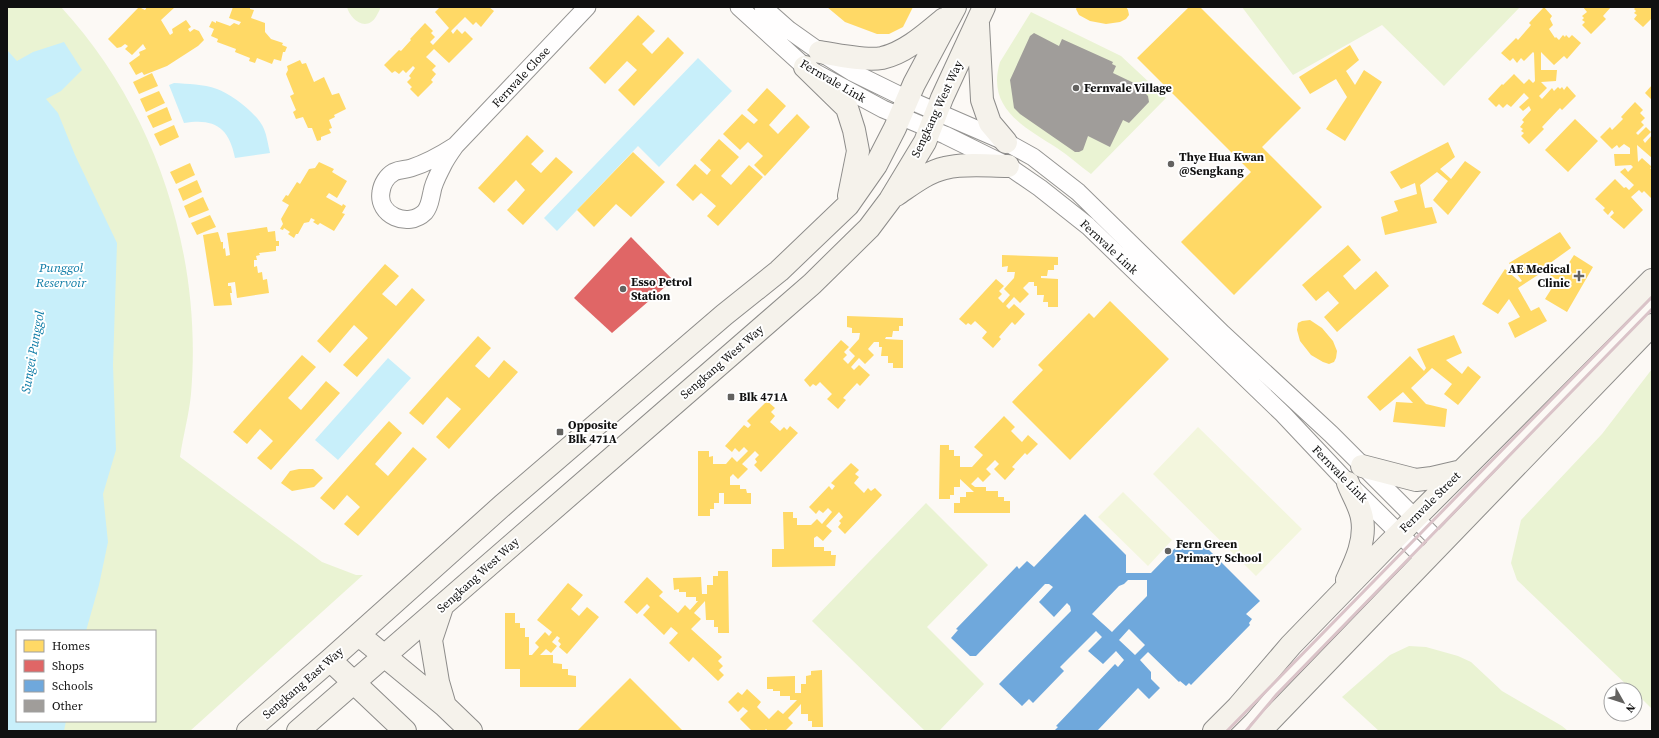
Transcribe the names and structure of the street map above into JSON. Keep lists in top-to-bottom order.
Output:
{
  "streets": {
    "main road": ["Sengkang West Way", "Fernvale Street", "Sengkang East Way"],
    "street": ["Fernvale Close", "Fernvale Link"]
  },
  "crossings": [
    ["Fernvale Link", "Sengkang West Way"],
    ["Fernvale Link", "Fernvale Street"]
  ],
  "water": ["Punggol Reservoir", "Sungei Punggol"],
  "places": {
    "other": [
      "Fernvale Village",
      "Thye Hua Kwan @Sengkang",
      "Esso Petrol Station",
      "Fern Green Primary School"
    ],
    "health": ["AE Medical Clinic"],
    "transit": ["Blk 471A", "Opposite Blk 471A"]
  },
  "legend": [
    "Homes",
    "Shops",
    "Schools",
    "Other"
  ],
  "north": "bottom right"
}
